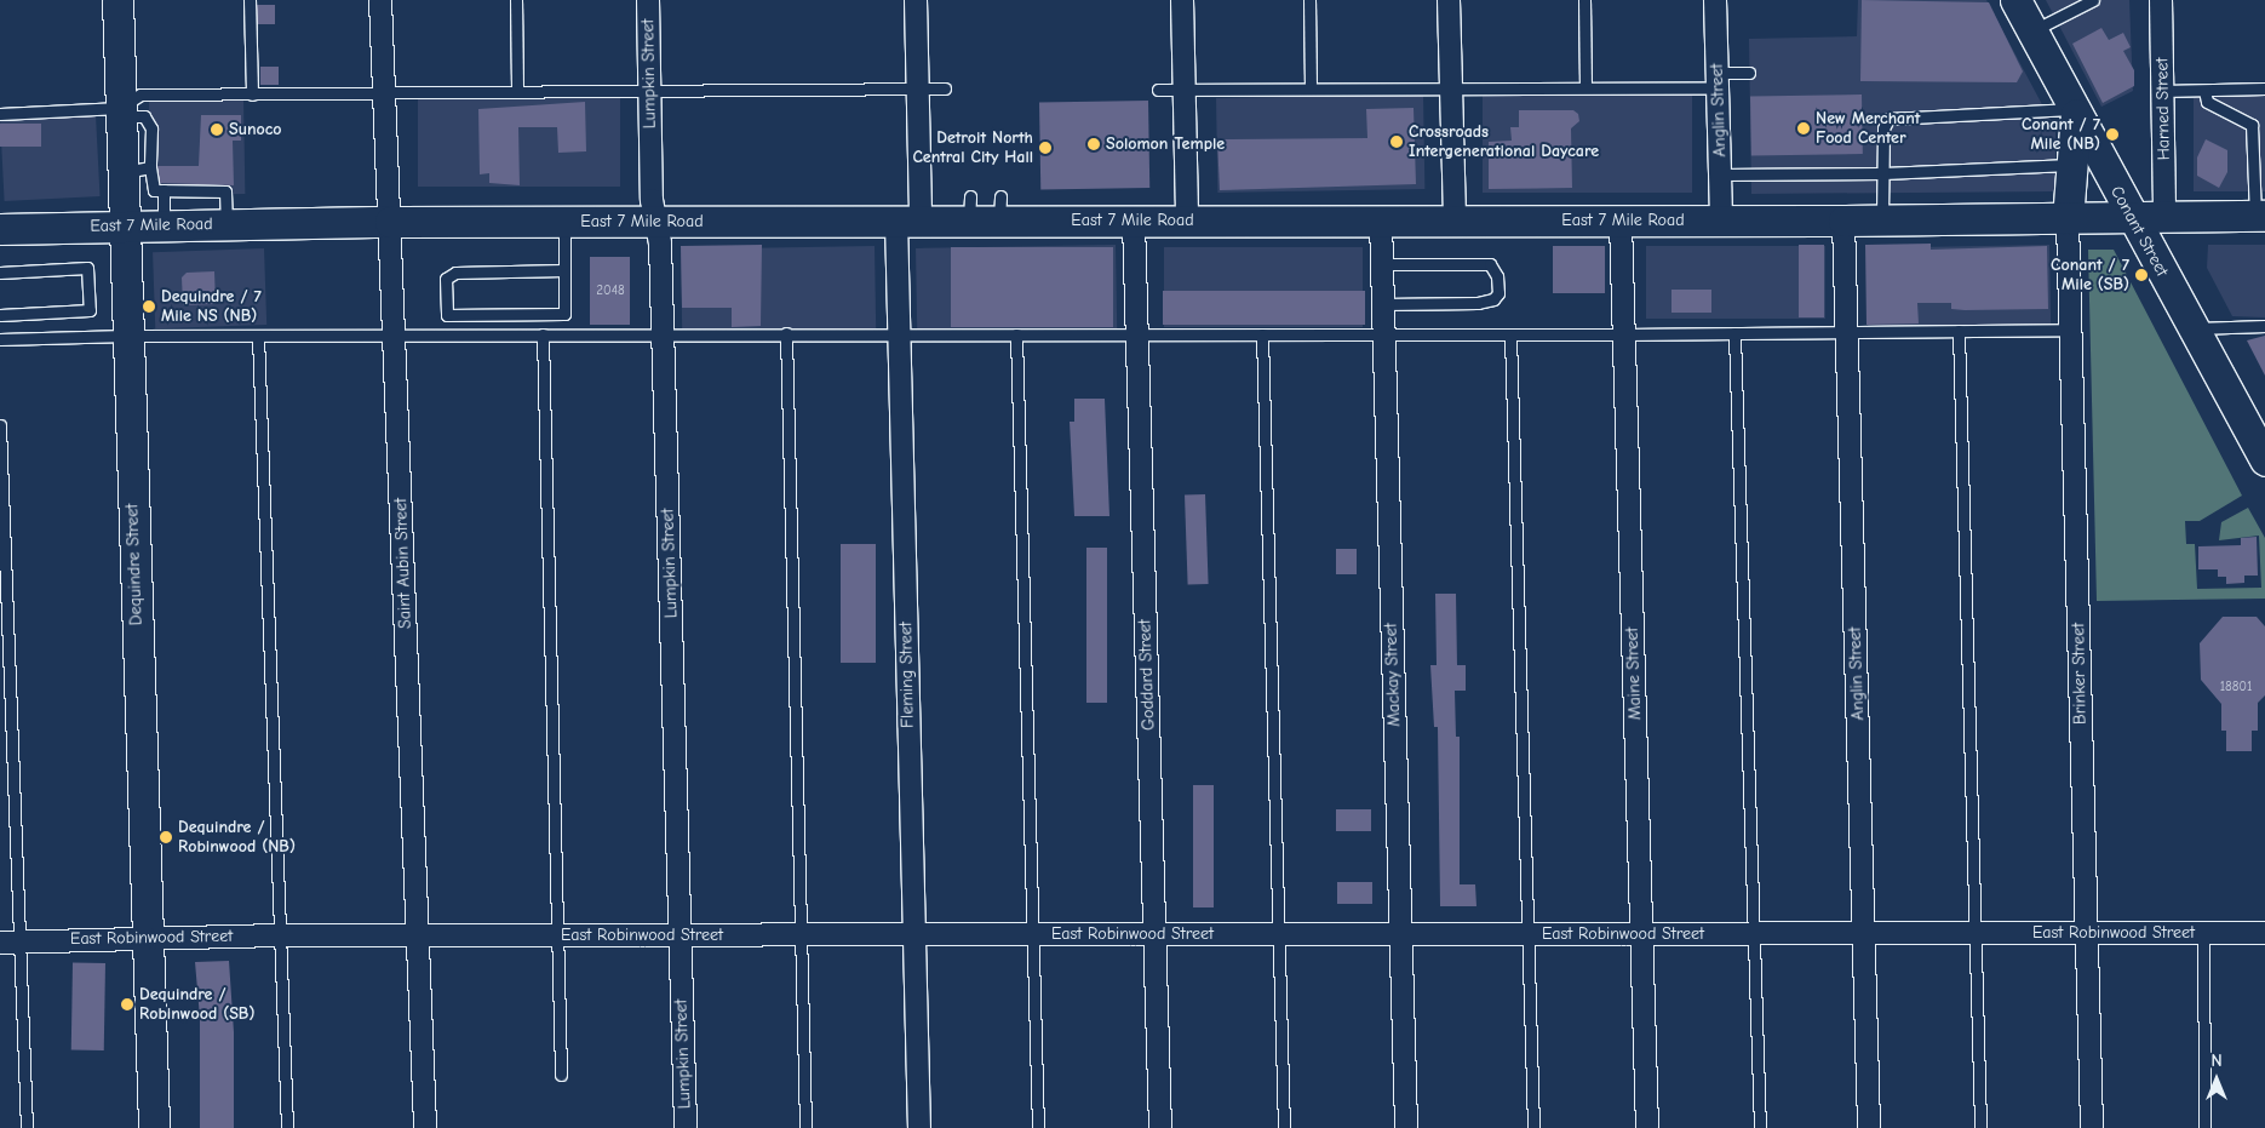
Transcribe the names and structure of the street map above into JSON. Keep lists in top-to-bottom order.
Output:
{
  "streets": {
    "street": [
      "Lumpkin Street",
      "Harned Street",
      "Anglin Street",
      "East 7 Mile Road",
      "Conant Street",
      "Saint Aubin Street",
      "Dequindre Street",
      "Maine Street",
      "Brinker Street",
      "Fleming Street",
      "Goddard Street",
      "Mackay Street",
      "East Robinwood Street"
    ]
  },
  "crossings": [
    ["Lumpkin Street", "East 7 Mile Road"],
    ["Lumpkin Street", "East Robinwood Street"],
    ["Harned Street", "East 7 Mile Road"],
    ["Anglin Street", "East 7 Mile Road"],
    ["Anglin Street", "East Robinwood Street"],
    ["East 7 Mile Road", "Conant Street"],
    ["East 7 Mile Road", "Saint Aubin Street"],
    ["East 7 Mile Road", "Dequindre Street"],
    ["East 7 Mile Road", "Maine Street"],
    ["East 7 Mile Road", "Brinker Street"],
    ["East 7 Mile Road", "Fleming Street"],
    ["East 7 Mile Road", "Goddard Street"],
    ["East 7 Mile Road", "Mackay Street"],
    ["Saint Aubin Street", "East Robinwood Street"],
    ["Dequindre Street", "East Robinwood Street"],
    ["Maine Street", "East Robinwood Street"],
    ["Brinker Street", "East Robinwood Street"],
    ["Fleming Street", "East Robinwood Street"],
    ["Goddard Street", "East Robinwood Street"],
    ["Mackay Street", "East Robinwood Street"]
  ],
  "places": [
    "New Merchant Food Center",
    "Sunoco",
    "Conant / 7 Mile (NB)",
    "Crossroads Intergenerational Daycare",
    "Solomon Temple",
    "Detroit North Central City Hall",
    "Conant / 7 Mile (SB)",
    "Dequindre / 7 Mile NS (NB)",
    "Dequindre / Robinwood (NB)",
    "Dequindre / Robinwood (SB)"
  ],
  "house_numbers": ["2048", "18801"],
  "north": "top"
}
